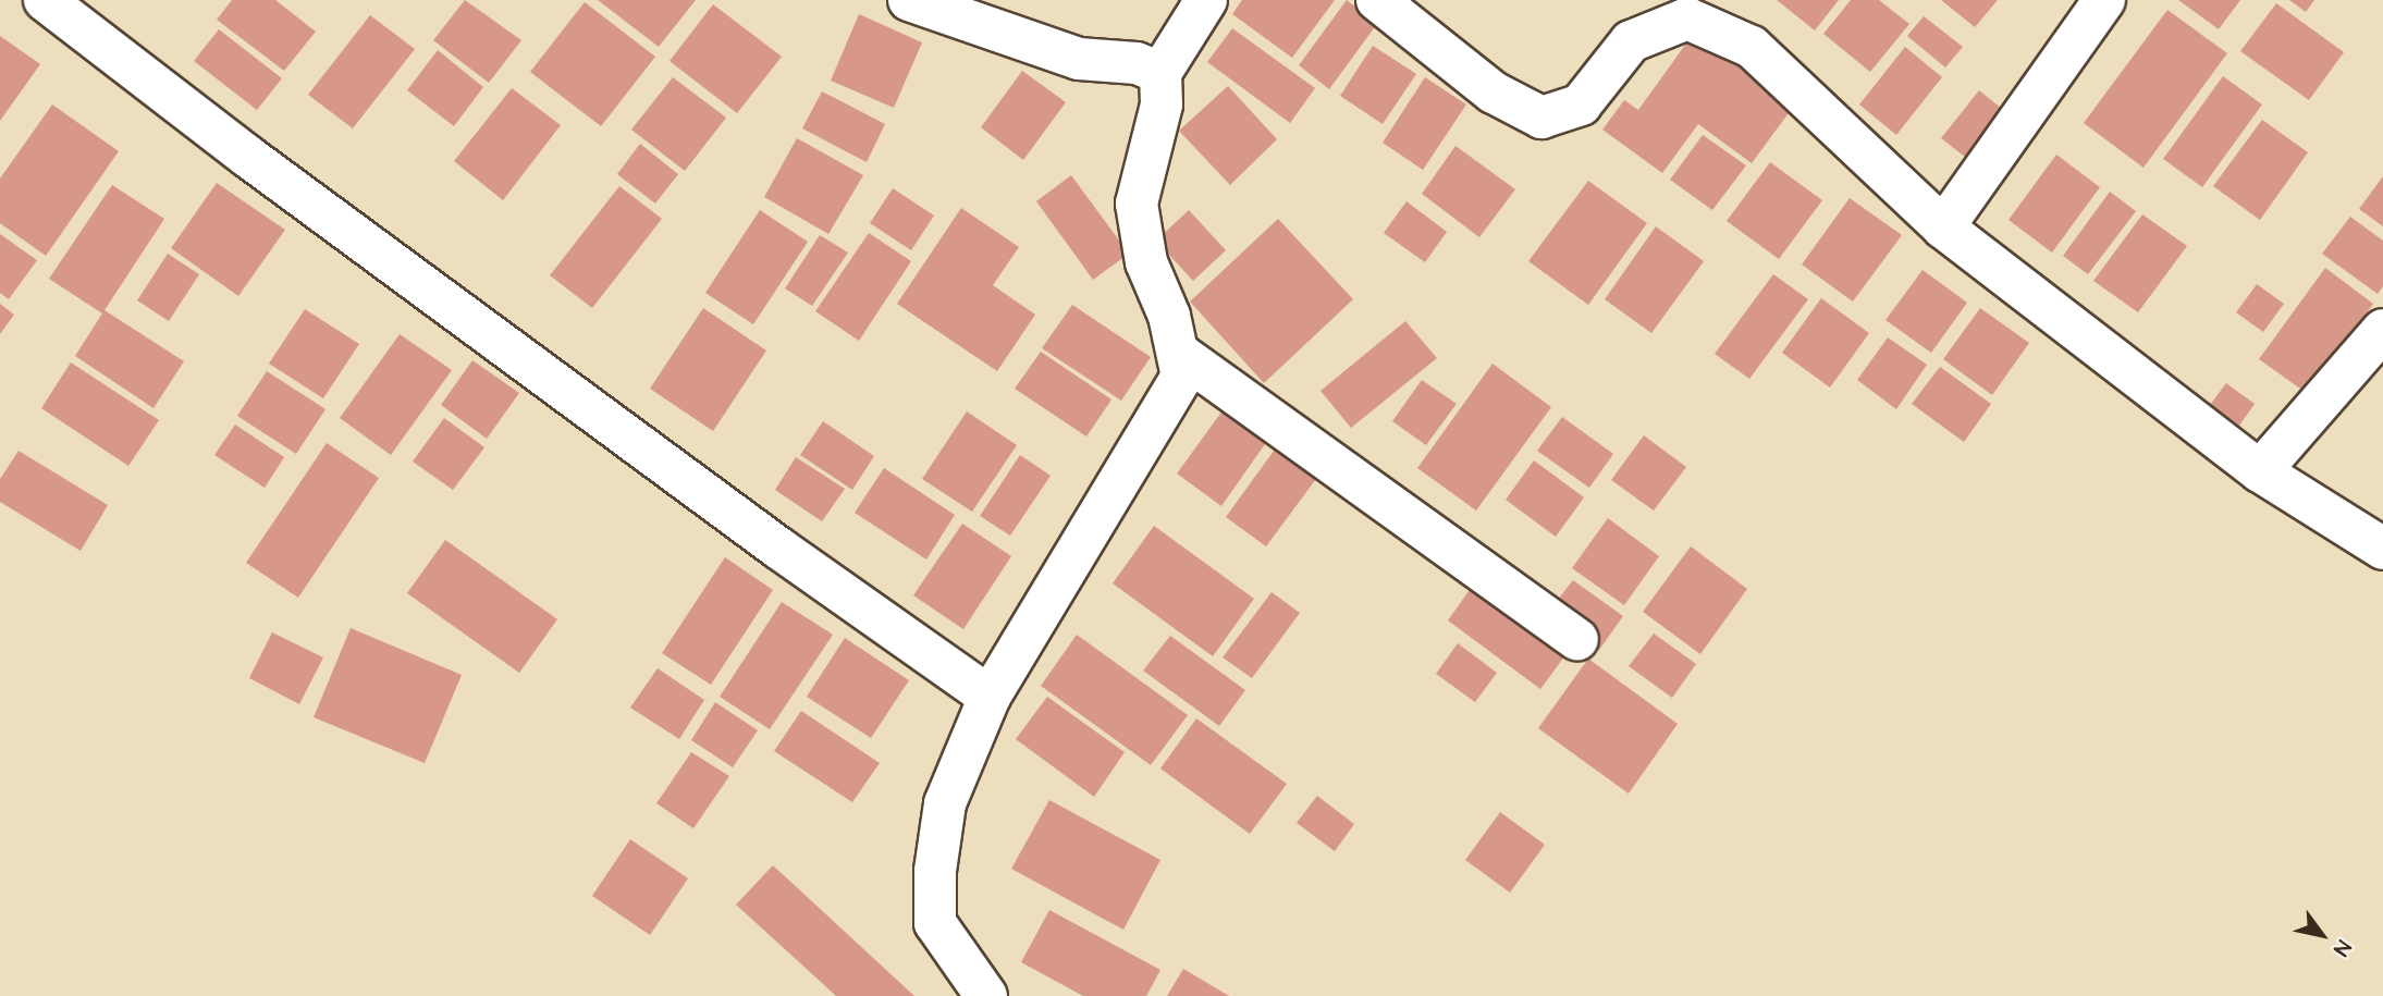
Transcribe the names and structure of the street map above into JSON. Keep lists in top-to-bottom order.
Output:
{
  "north": "bottom right"
}
